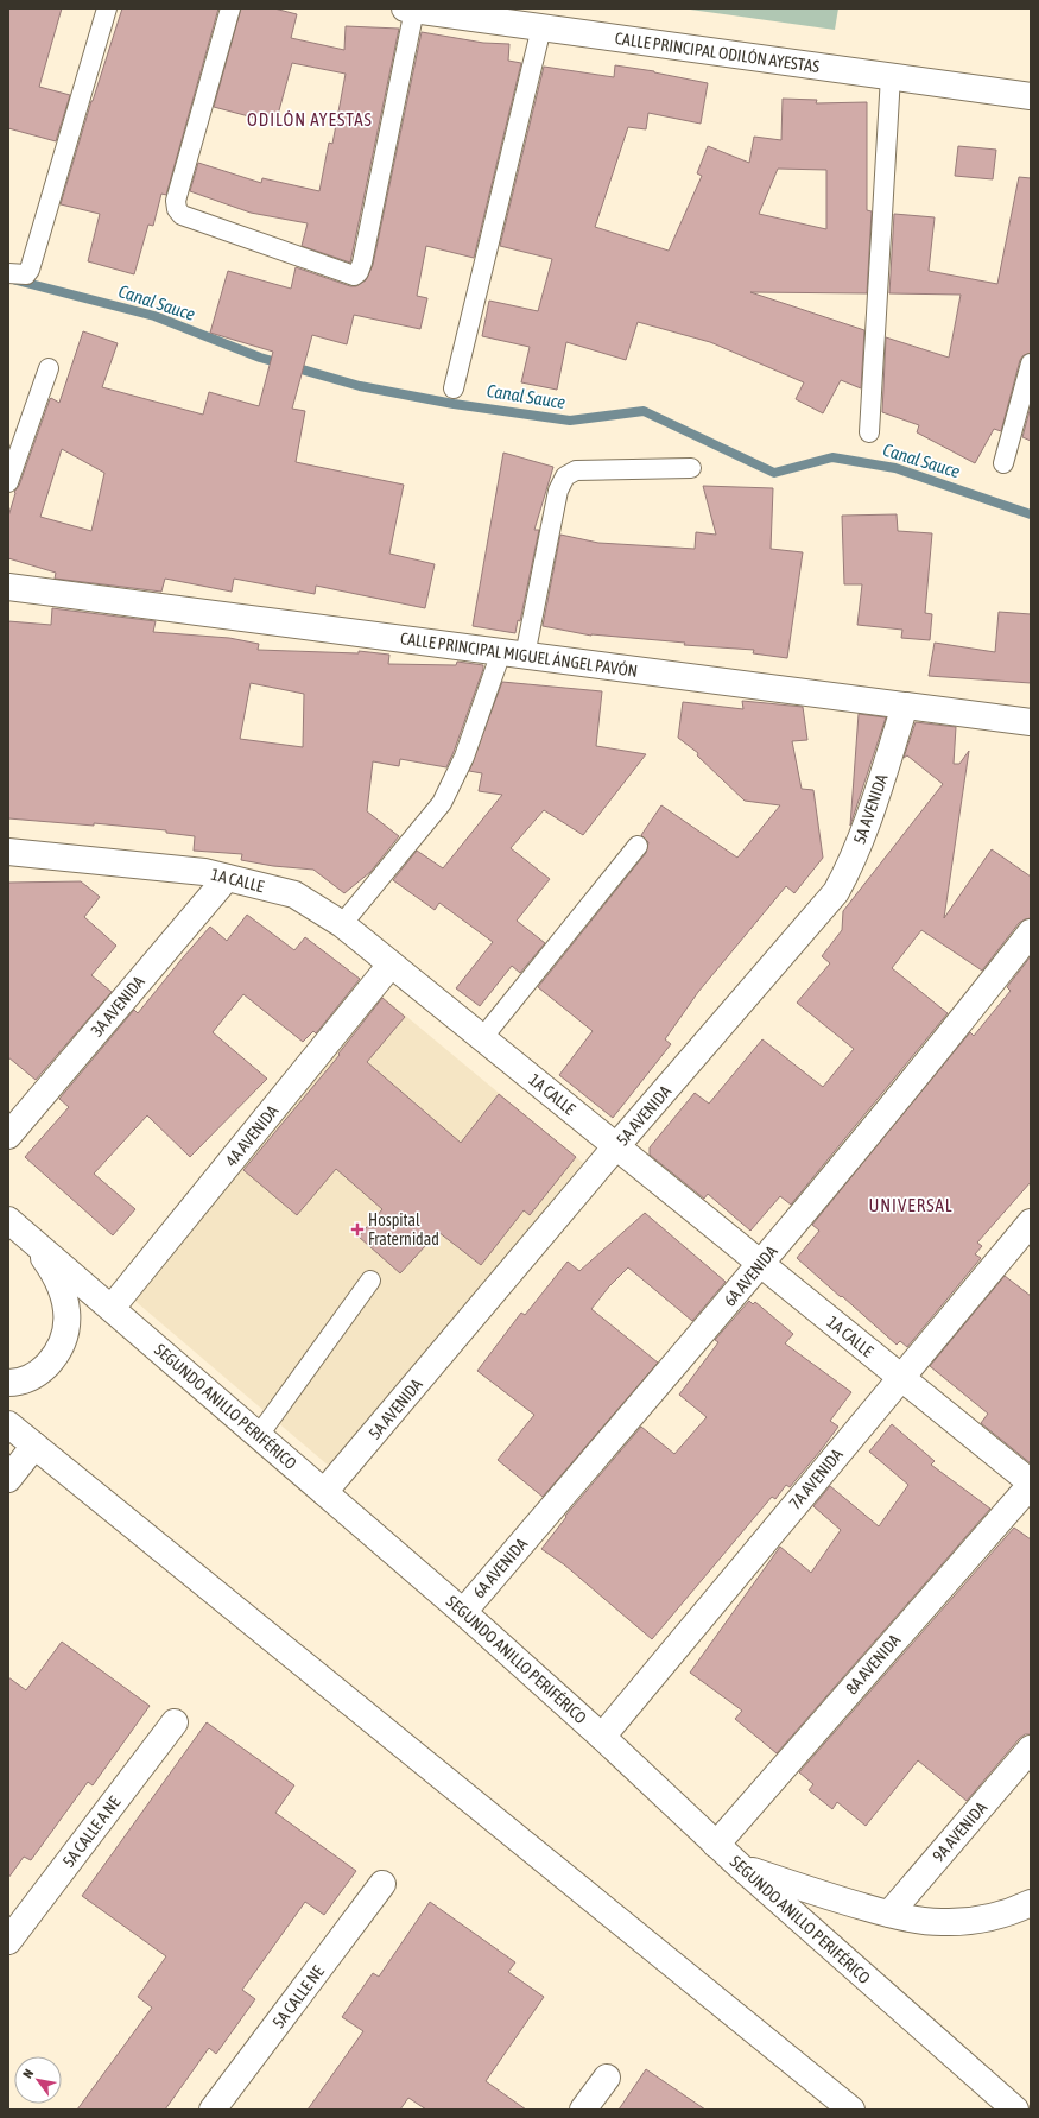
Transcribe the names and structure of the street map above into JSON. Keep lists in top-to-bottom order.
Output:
{
  "streets": {
    "street": [
      "CALLE PRINCIPAL ODILÓN AYESTAS",
      "CALLE PRINCIPAL MIGUEL ÁNGEL PAVÓN",
      "5A AVENIDA",
      "1A CALLE",
      "3A AVENIDA",
      "4A AVENIDA",
      "6A AVENIDA",
      "SEGUNDO ANILLO PERIFÉRICO",
      "7A AVENIDA",
      "8A AVENIDA",
      "5A CALLE A NE",
      "9A AVENIDA",
      "5A CALLE NE"
    ]
  },
  "crossings": [
    ["CALLE PRINCIPAL MIGUEL ÁNGEL PAVÓN", "5A AVENIDA"],
    ["5A AVENIDA", "1A CALLE"],
    ["5A AVENIDA", "SEGUNDO ANILLO PERIFÉRICO"],
    ["1A CALLE", "3A AVENIDA"],
    ["1A CALLE", "4A AVENIDA"],
    ["1A CALLE", "6A AVENIDA"],
    ["1A CALLE", "7A AVENIDA"],
    ["1A CALLE", "8A AVENIDA"],
    ["4A AVENIDA", "SEGUNDO ANILLO PERIFÉRICO"],
    ["6A AVENIDA", "SEGUNDO ANILLO PERIFÉRICO"],
    ["SEGUNDO ANILLO PERIFÉRICO", "7A AVENIDA"],
    ["SEGUNDO ANILLO PERIFÉRICO", "8A AVENIDA"]
  ],
  "districts": ["ODILÓN AYESTAS", "UNIVERSAL"],
  "water": ["Canal Sauce"],
  "places": {
    "health": ["Hospital Fraternidad"]
  },
  "north": "top left"
}
